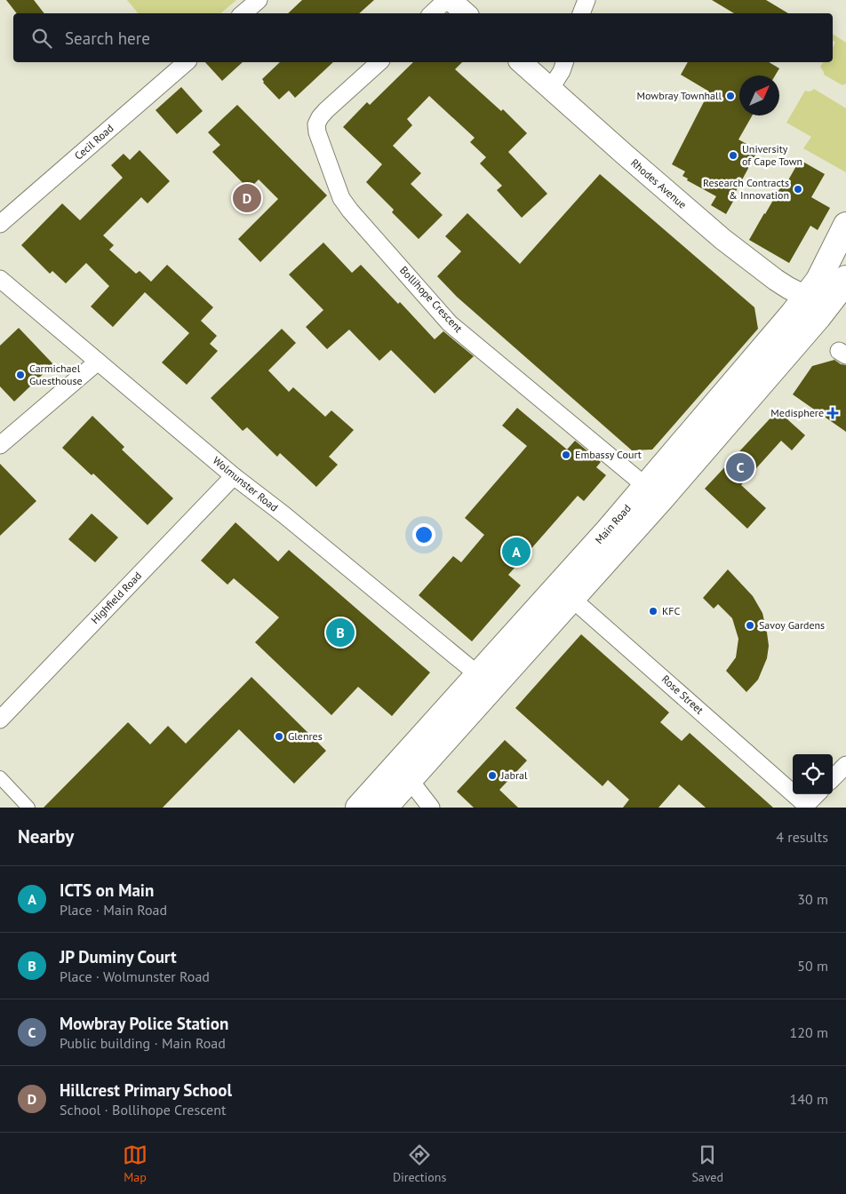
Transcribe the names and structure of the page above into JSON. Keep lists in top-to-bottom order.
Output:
{
  "streets": {
    "main road": ["Main Road"],
    "street": [
      "Cecil Road",
      "Rhodes Avenue",
      "Bollihope Crescent",
      "Wolmunster Road",
      "Highfield Road",
      "Rose Street"
    ]
  },
  "crossings": [
    ["Rhodes Avenue", "Main Road"],
    ["Bollihope Crescent", "Main Road"],
    ["Wolmunster Road", "Main Road"],
    ["Wolmunster Road", "Highfield Road"],
    ["Main Road", "Rose Street"]
  ],
  "places": {
    "other": [
      "Mowbray Townhall",
      "University of Cape Town",
      "Research Contracts & Innovation",
      "Carmichael Guesthouse",
      "Embassy Court",
      "KFC",
      "Savoy Gardens",
      "Glenres",
      "Jabral"
    ],
    "health": ["Medisphere"]
  },
  "north": "top right",
  "page": {
    "search": "Search here",
    "pins": [
      "D",
      "C",
      "A",
      "B"
    ],
    "heading": ["Nearby", "4 results"],
    "list": [
      {
        "mark": "A",
        "name": "ICTS on Main",
        "note": "Place · Main Road",
        "value": "30 m"
      },
      {
        "mark": "B",
        "name": "JP Duminy Court",
        "note": "Place · Wolmunster Road",
        "value": "50 m"
      },
      {
        "mark": "C",
        "name": "Mowbray Police Station",
        "note": "Public building · Main Road",
        "value": "120 m"
      },
      {
        "mark": "D",
        "name": "Hillcrest Primary School",
        "note": "School · Bollihope Crescent",
        "value": "140 m"
      }
    ],
    "nav": ["Map", "Directions", "Saved"]
  }
}
